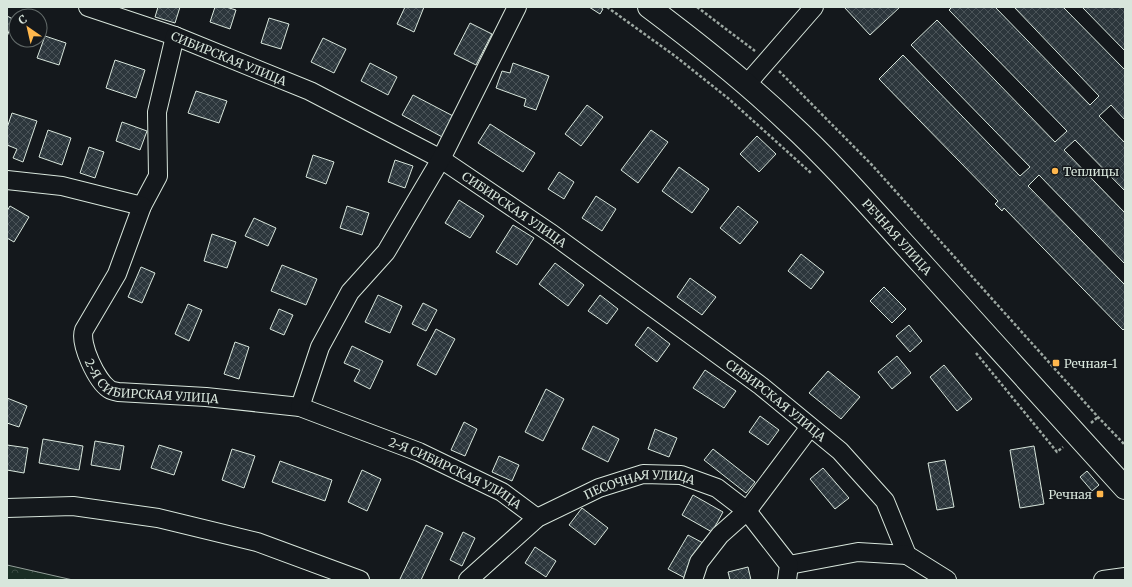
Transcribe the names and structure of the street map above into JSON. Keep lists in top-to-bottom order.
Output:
{
  "streets": {
    "main road": ["РЕЧНАЯ УЛИЦА"],
    "street": ["СИБИРСКАЯ УЛИЦА", "2-Я СИБИРСКАЯ УЛИЦА", "ПЕСОЧНАЯ УЛИЦА"]
  },
  "crossings": [
    ["СИБИРСКАЯ УЛИЦА", "2-Я СИБИРСКАЯ УЛИЦА"],
    ["2-Я СИБИРСКАЯ УЛИЦА", "ПЕСОЧНАЯ УЛИЦА"]
  ],
  "places": {
    "other": ["Теплицы"],
    "transit": ["Речная-1", "Речная"]
  },
  "north": "top left"
}
